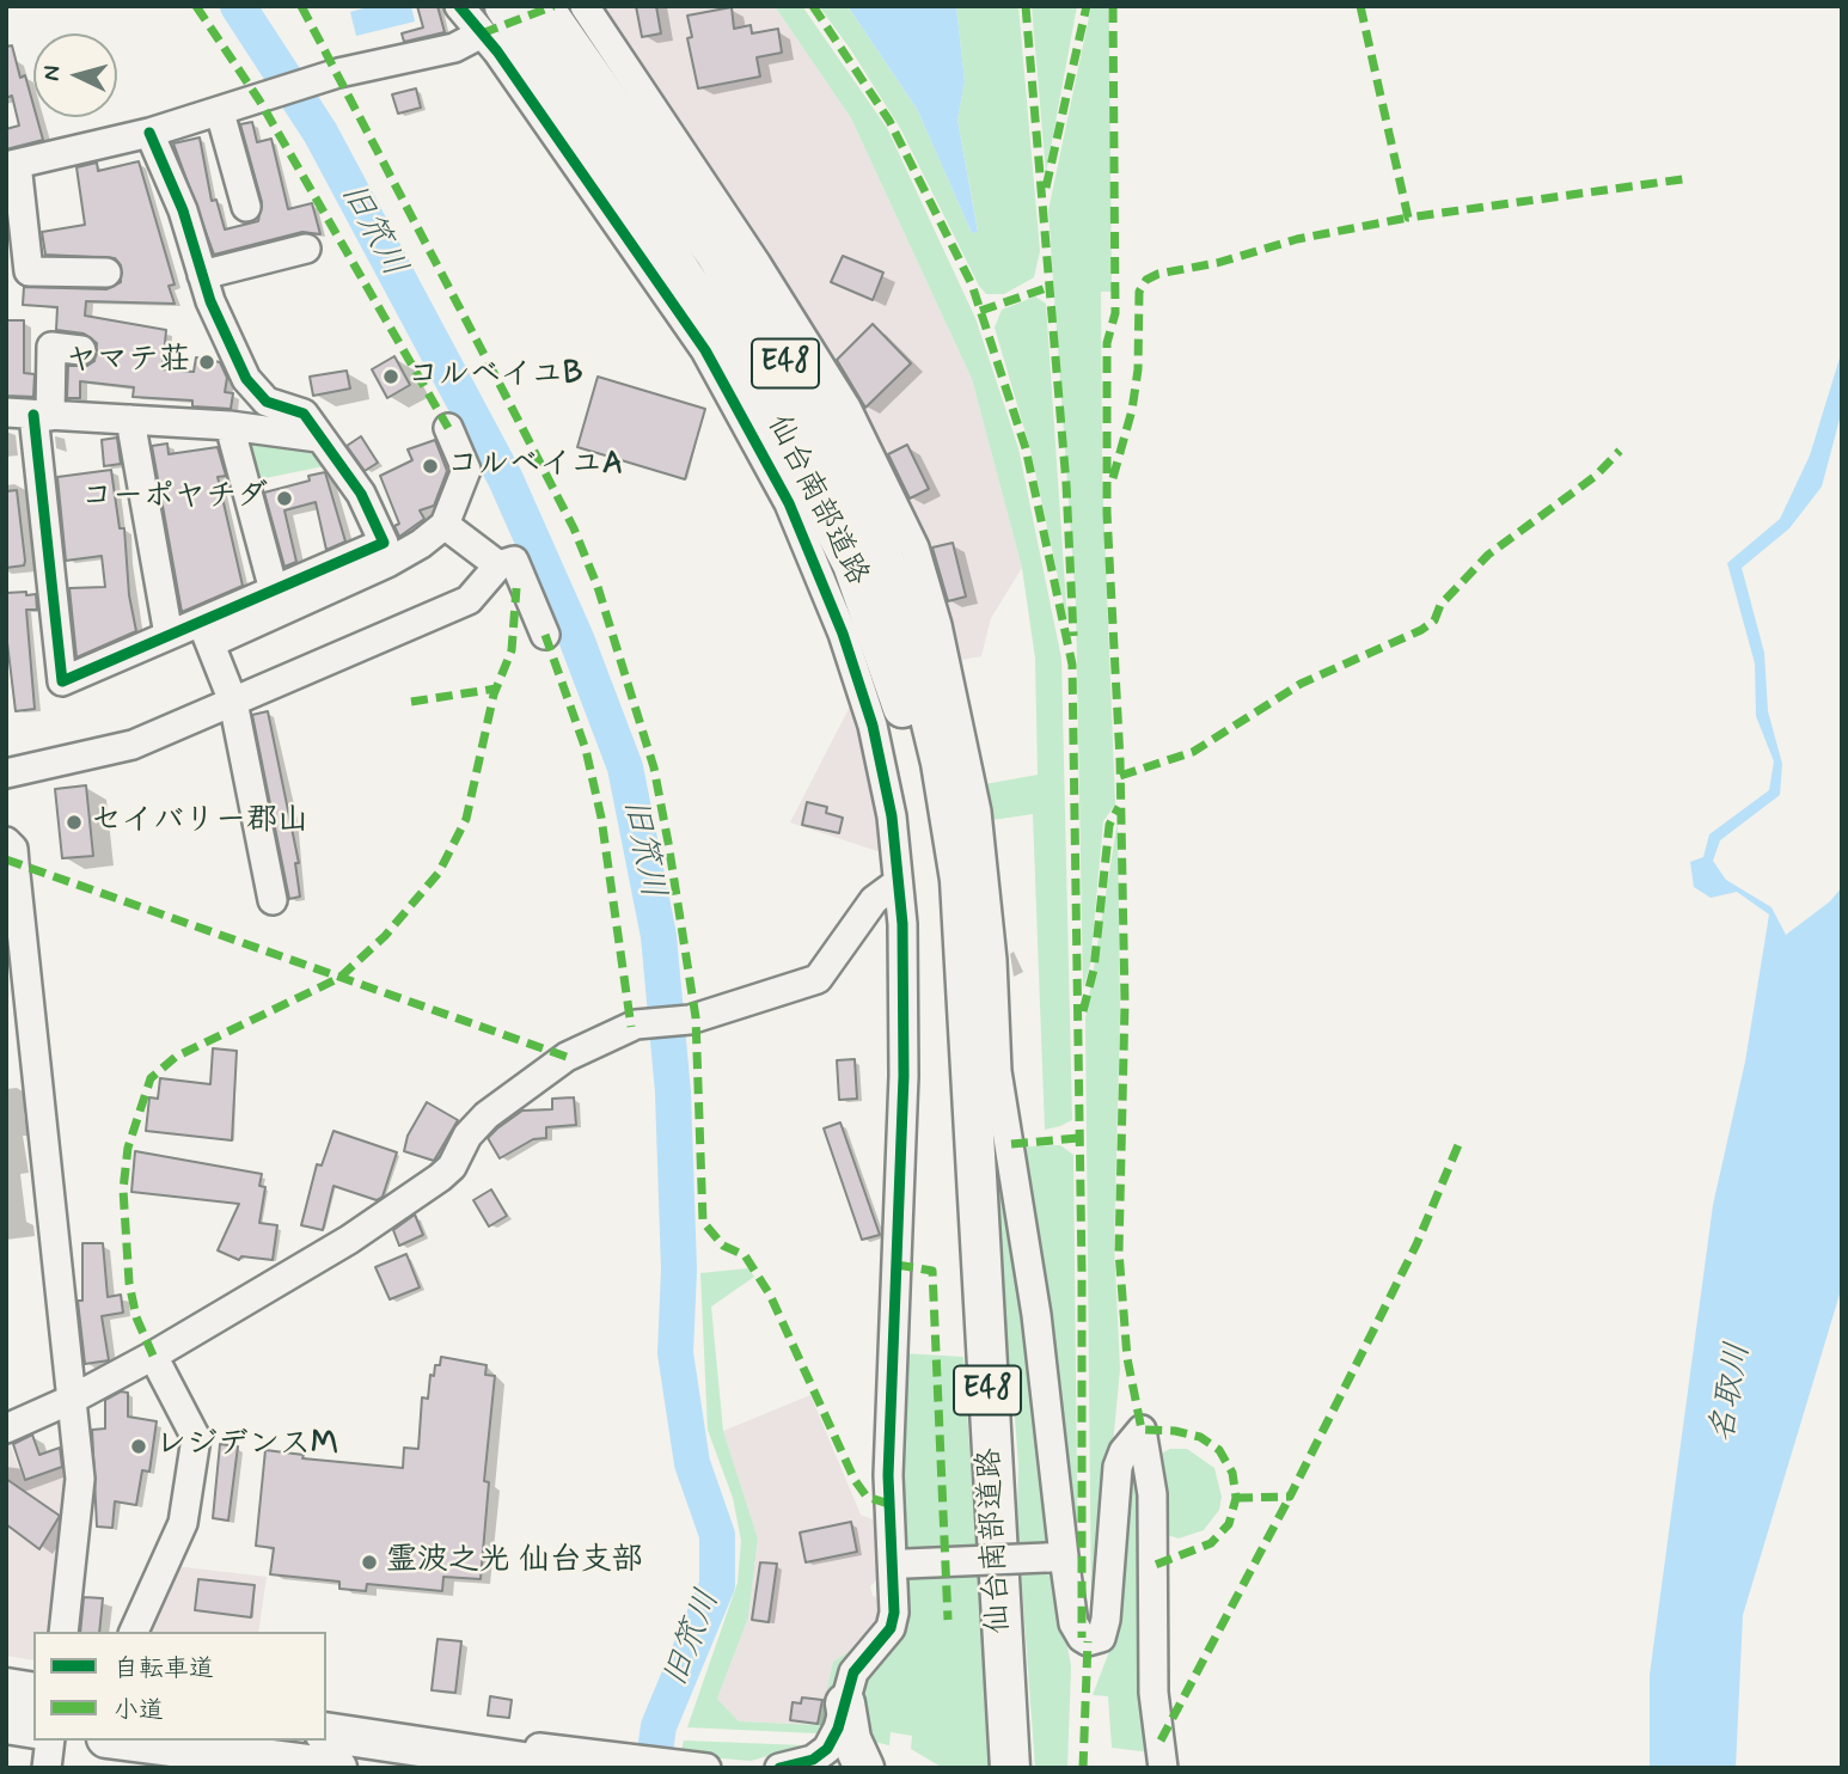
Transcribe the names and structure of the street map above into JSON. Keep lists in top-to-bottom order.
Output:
{
  "streets": {
    "highway": ["E48", "仙台南部道路"]
  },
  "water": ["旧笊川", "名取川"],
  "places": [
    "ヤマテ荘",
    "コルベイユB",
    "コルベイユA",
    "コーポヤチダ",
    "セイバリー郡山",
    "レジデンスM",
    "霊波之光 仙台支部"
  ],
  "legend": ["自転車道", "小道"],
  "north": "left"
}
